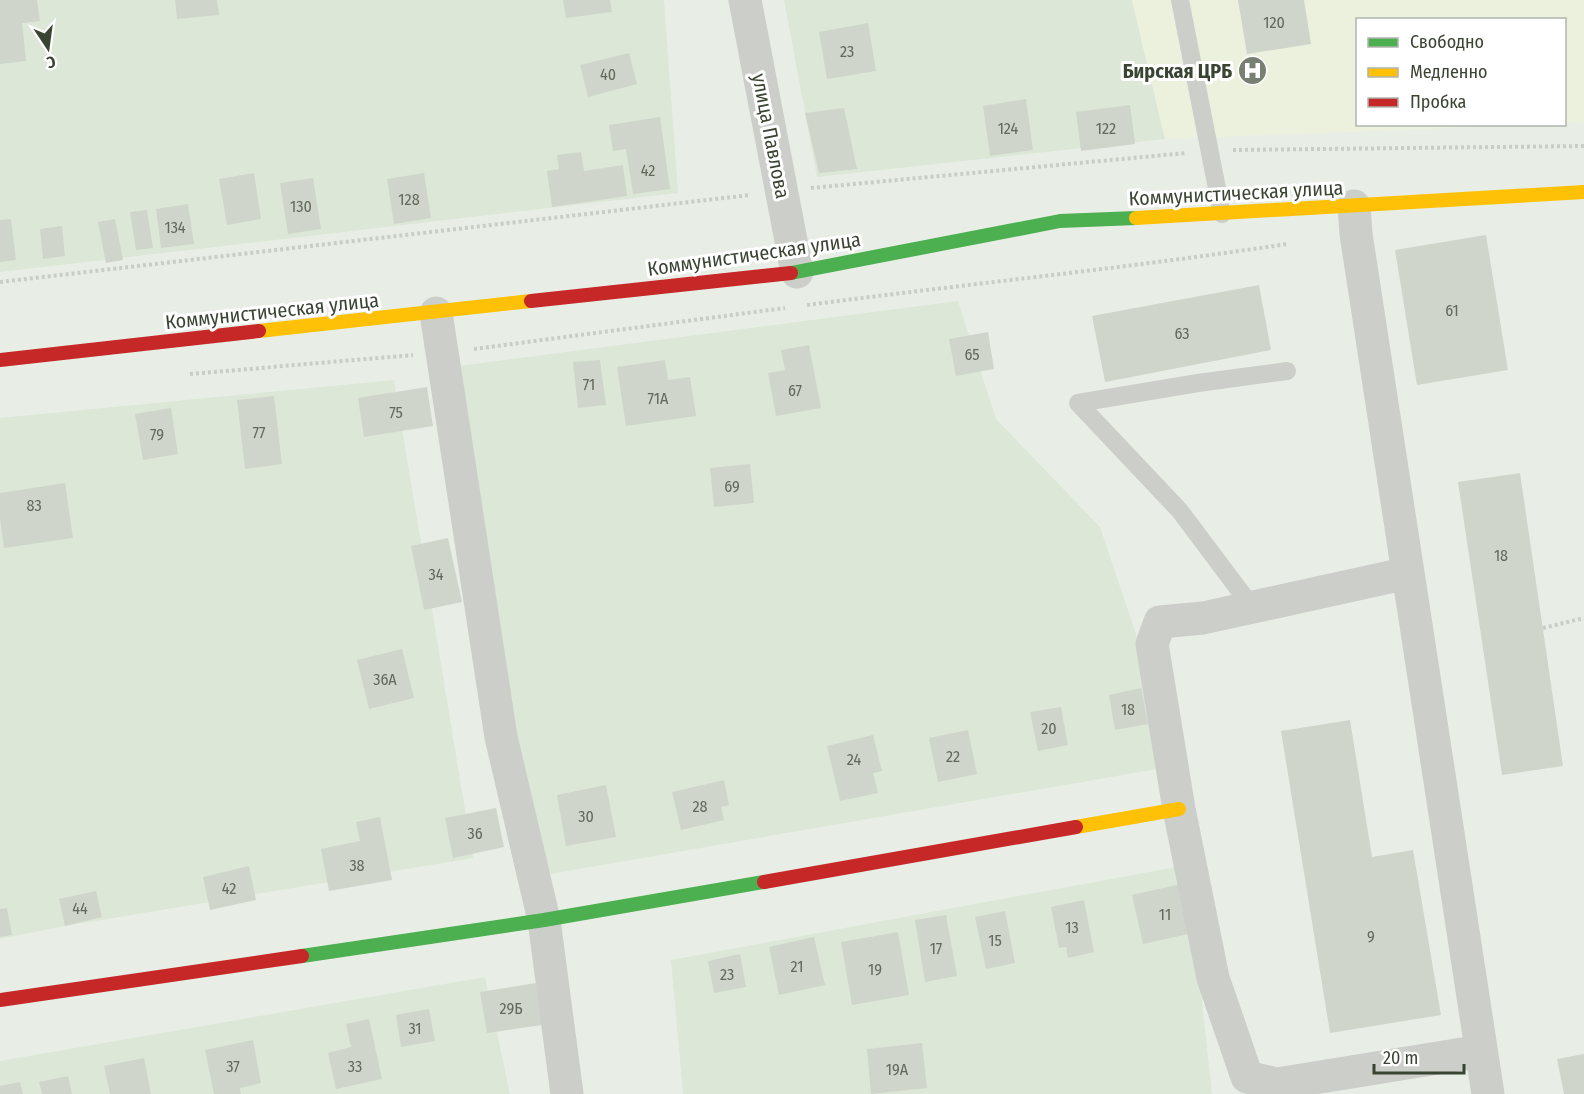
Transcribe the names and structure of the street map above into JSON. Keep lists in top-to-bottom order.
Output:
{
  "streets": {
    "street": ["улица Павлова", "Коммунистическая улица"]
  },
  "crossings": [
    ["улица Павлова", "Коммунистическая улица"]
  ],
  "places": {
    "hospital": ["Бирская ЦРБ"]
  },
  "house_numbers": [
    "120",
    "23",
    "40",
    "124",
    "122",
    "42",
    "128",
    "130",
    "134",
    "61",
    "63",
    "65",
    "71",
    "67",
    "71А",
    "75",
    "77",
    "79",
    "69",
    "83",
    "18",
    "34",
    "36А",
    "18",
    "20",
    "22",
    "24",
    "28",
    "30",
    "36",
    "38",
    "42",
    "44",
    "11",
    "13",
    "9",
    "15",
    "17",
    "21",
    "19",
    "23",
    "29Б",
    "31",
    "37",
    "33",
    "19А"
  ],
  "legend": ["Свободно", "Медленно", "Пробка"],
  "scale_bar": "20 m",
  "north": "bottom"
}
